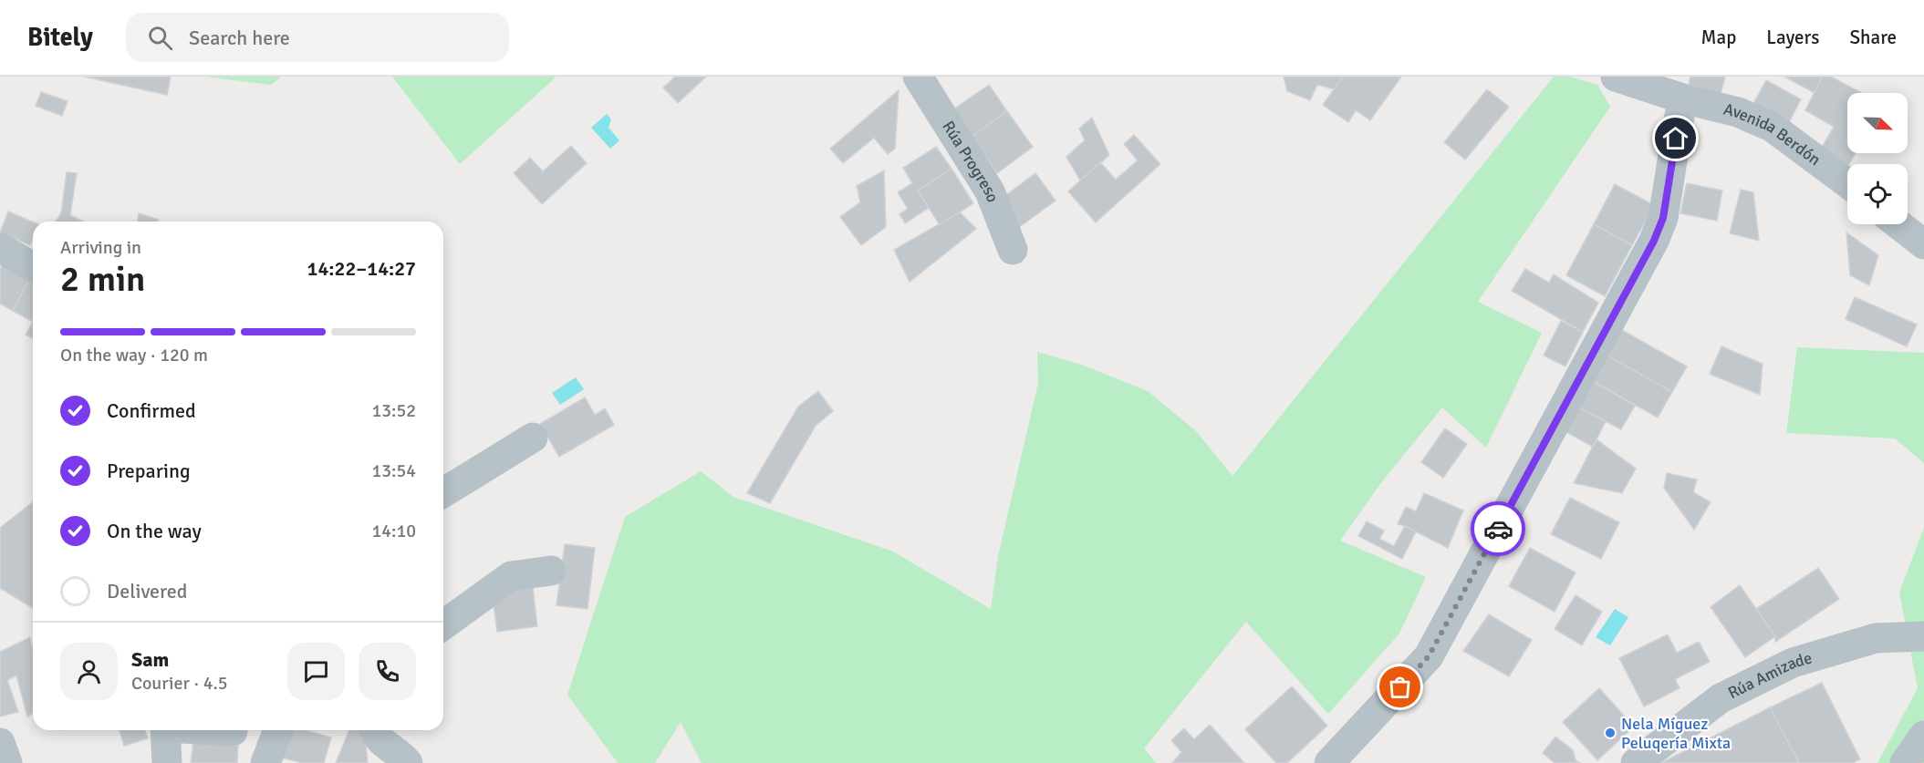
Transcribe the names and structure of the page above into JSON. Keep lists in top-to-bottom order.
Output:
{
  "streets": {
    "street": ["Avenida Berdón", "Rúa Progreso", "Rúa Amizade"]
  },
  "places": ["Nela Míguez Peluqería Mixta"],
  "north": "bottom right",
  "page": {
    "header": "Bitely",
    "search": "Search here",
    "nav": ["Map", "Layers", "Share"],
    "heading": ["2 min", "Arriving in", "14:22–14:27"],
    "panel": ["Sam", "Courier · 4.5"],
    "bar": "On the way · 120 m",
    "list": [
      ["Confirmed", "13:52"],
      ["Preparing", "13:54"],
      ["On the way", "14:10"],
      "Delivered"
    ]
  }
}
